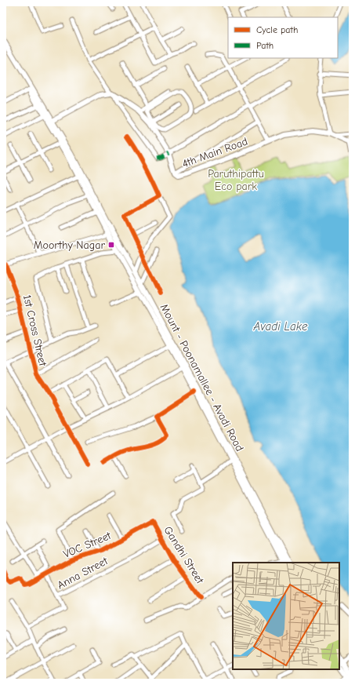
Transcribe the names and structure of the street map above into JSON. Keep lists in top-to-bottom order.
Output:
{
  "streets": {
    "main road": ["4th Main Road", "Mount - Poonamallee - Avadi Road"],
    "street": [
      "1st Cross Street",
      "VOC Street",
      "Gandhi Street",
      "Anna Street"
    ]
  },
  "crossings": [
    ["VOC Street", "Gandhi Street"],
    ["Gandhi Street", "Anna Street"]
  ],
  "water": ["Avadi Lake"],
  "parks": ["Paruthipattu Eco park"],
  "places": {
    "transit": ["Moorthy Nagar"]
  },
  "legend": ["Cycle path", "Path"]
}
